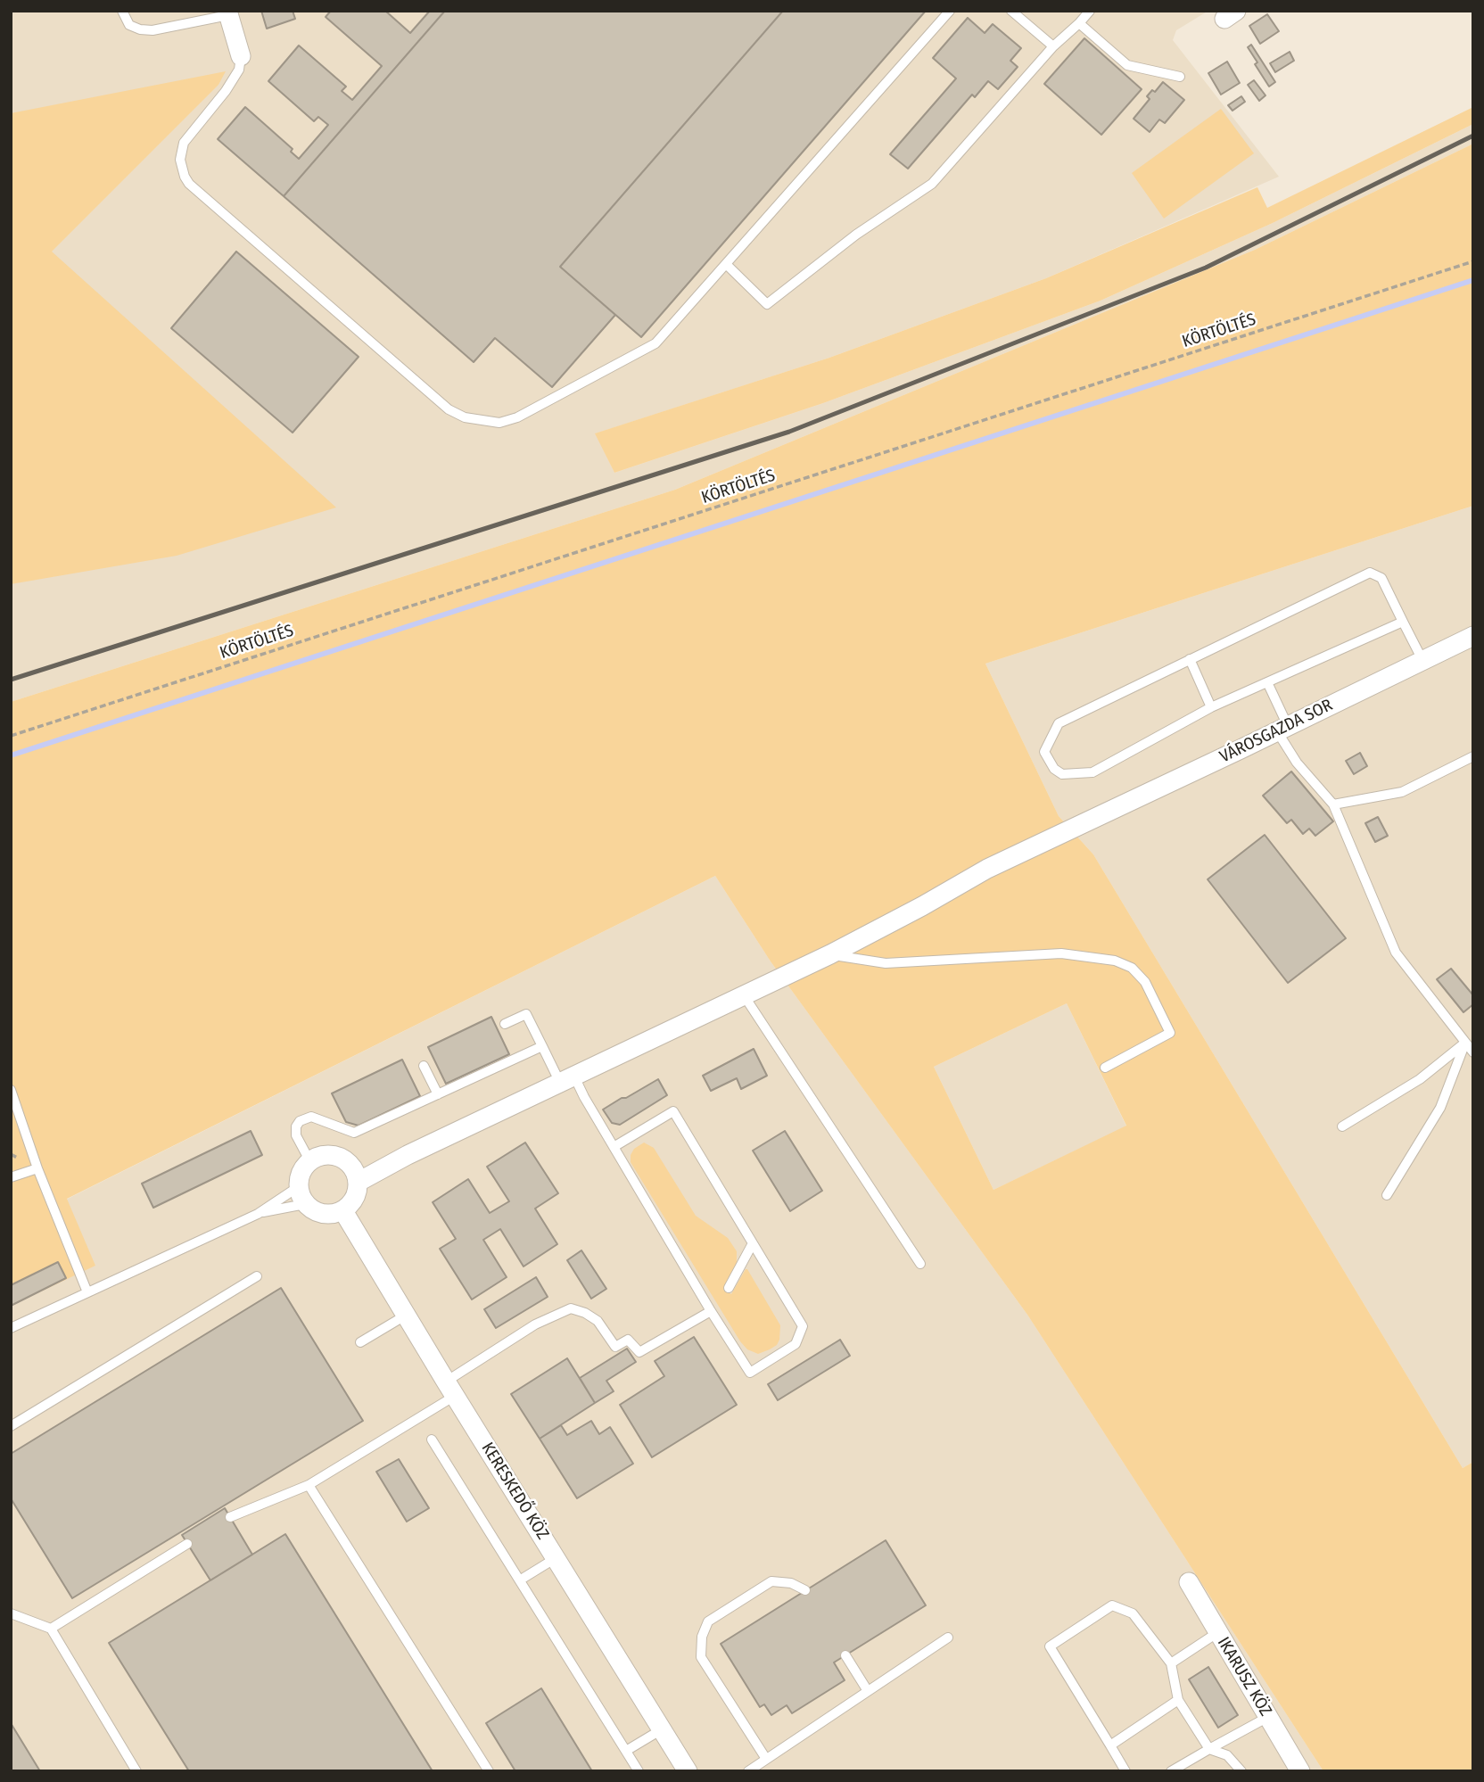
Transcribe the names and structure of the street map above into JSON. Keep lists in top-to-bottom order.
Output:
{
  "streets": {
    "street": ["VÁROSGAZDA SOR", "KERESKEDŐ KÖZ", "IKARUSZ KÖZ"],
    "path": ["KÖRTÖLTÉS"]
  },
  "crossings": [
    ["VÁROSGAZDA SOR", "KERESKEDŐ KÖZ"]
  ]
}
